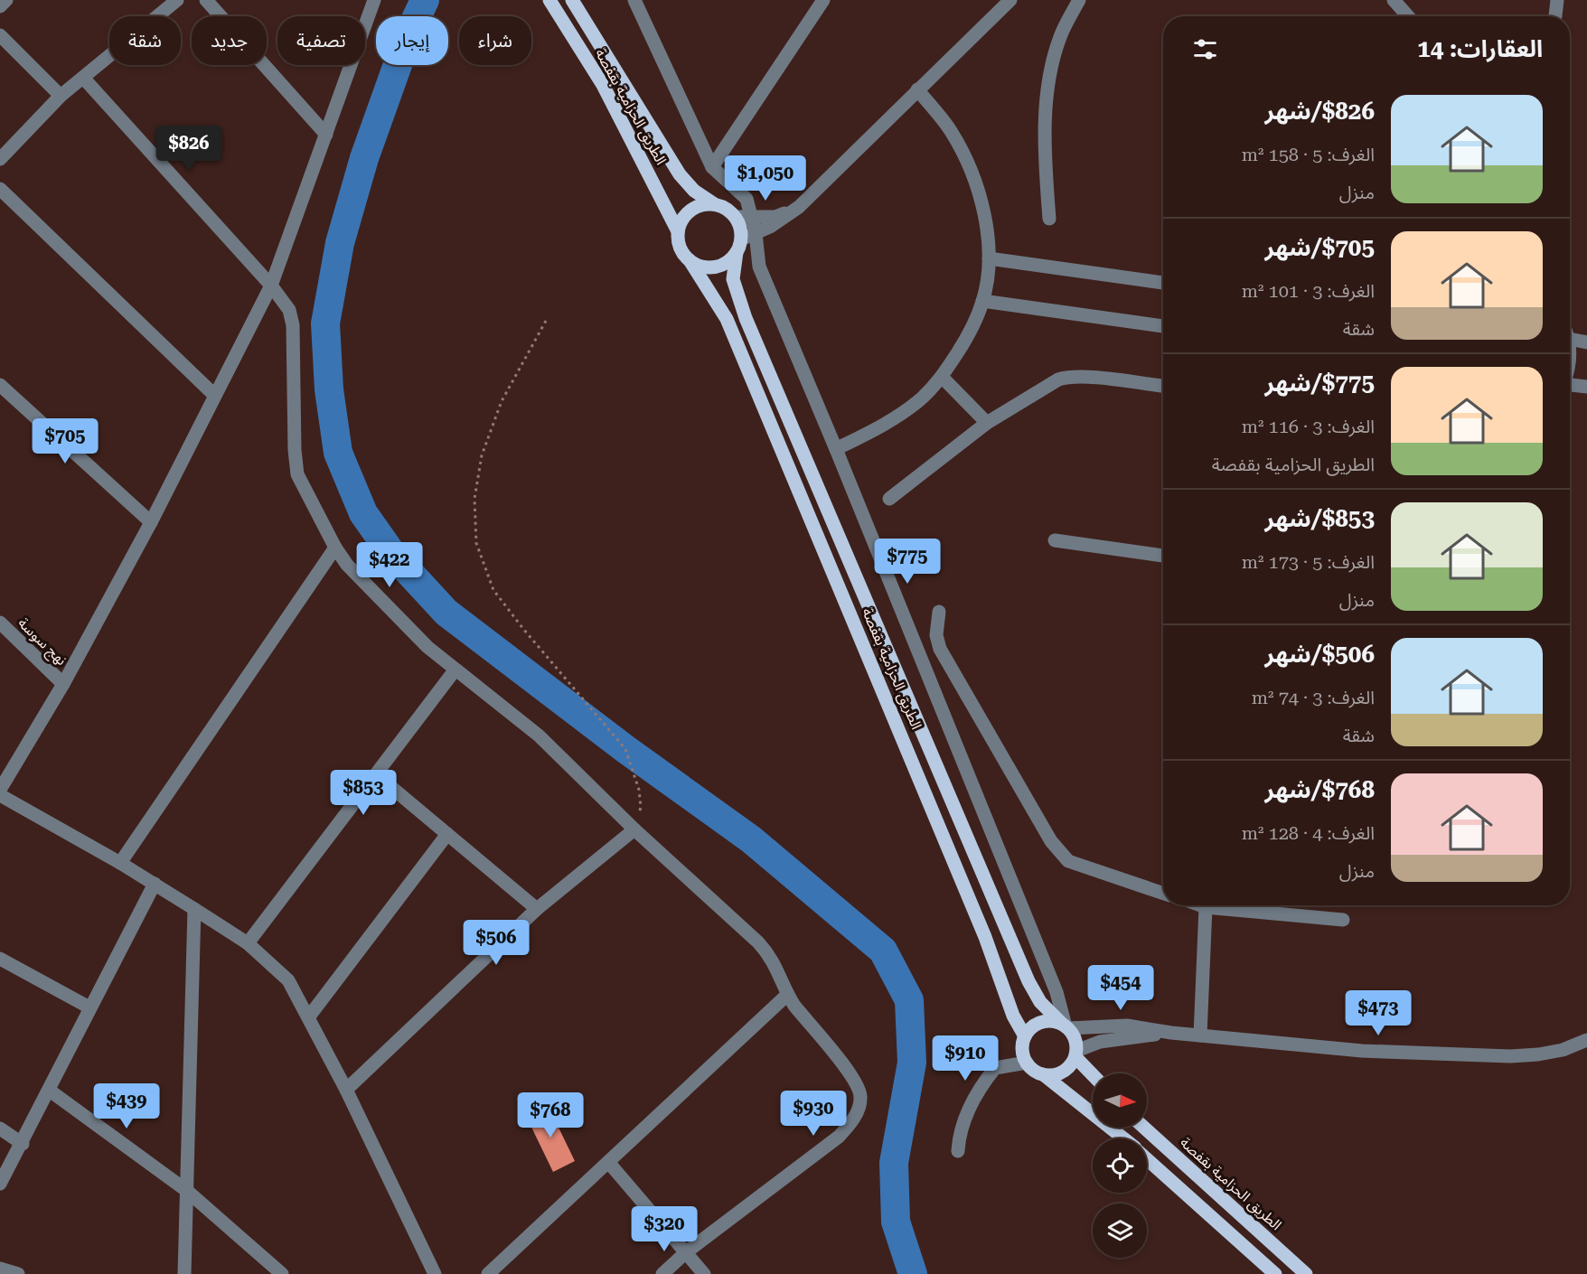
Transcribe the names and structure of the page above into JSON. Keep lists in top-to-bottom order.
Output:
{
  "streets": {
    "main road": ["الطريق الحزامية بقفصة"],
    "street": ["نهج سوسة"]
  },
  "north": "right",
  "page": {
    "chip": [
      "شراء",
      "إيجار",
      "تصفية",
      "جديد",
      "شقة"
    ],
    "heading": "العقارات: 14",
    "list": [
      {
        "name": "$826/شهر",
        "note": "الغرف: 5 · 158 m² · منزل"
      },
      {
        "name": "$705/شهر",
        "note": "الغرف: 3 · 101 m² · شقة"
      },
      {
        "name": "$775/شهر",
        "note": "الغرف: 3 · 116 m² · الطريق الحزامية بقفصة"
      },
      {
        "name": "$853/شهر",
        "note": "الغرف: 5 · 173 m² · منزل"
      },
      {
        "name": "$506/شهر",
        "note": "الغرف: 3 · 74 m² · شقة"
      },
      {
        "name": "$768/شهر",
        "note": "الغرف: 4 · 128 m² · منزل"
      }
    ],
    "price": [
      "$826",
      "$1,050",
      "$705",
      "$775",
      "$422",
      "$853",
      "$506",
      "$454",
      "$473",
      "$910",
      "$439",
      "$930",
      "$768",
      "$320"
    ]
  }
}
